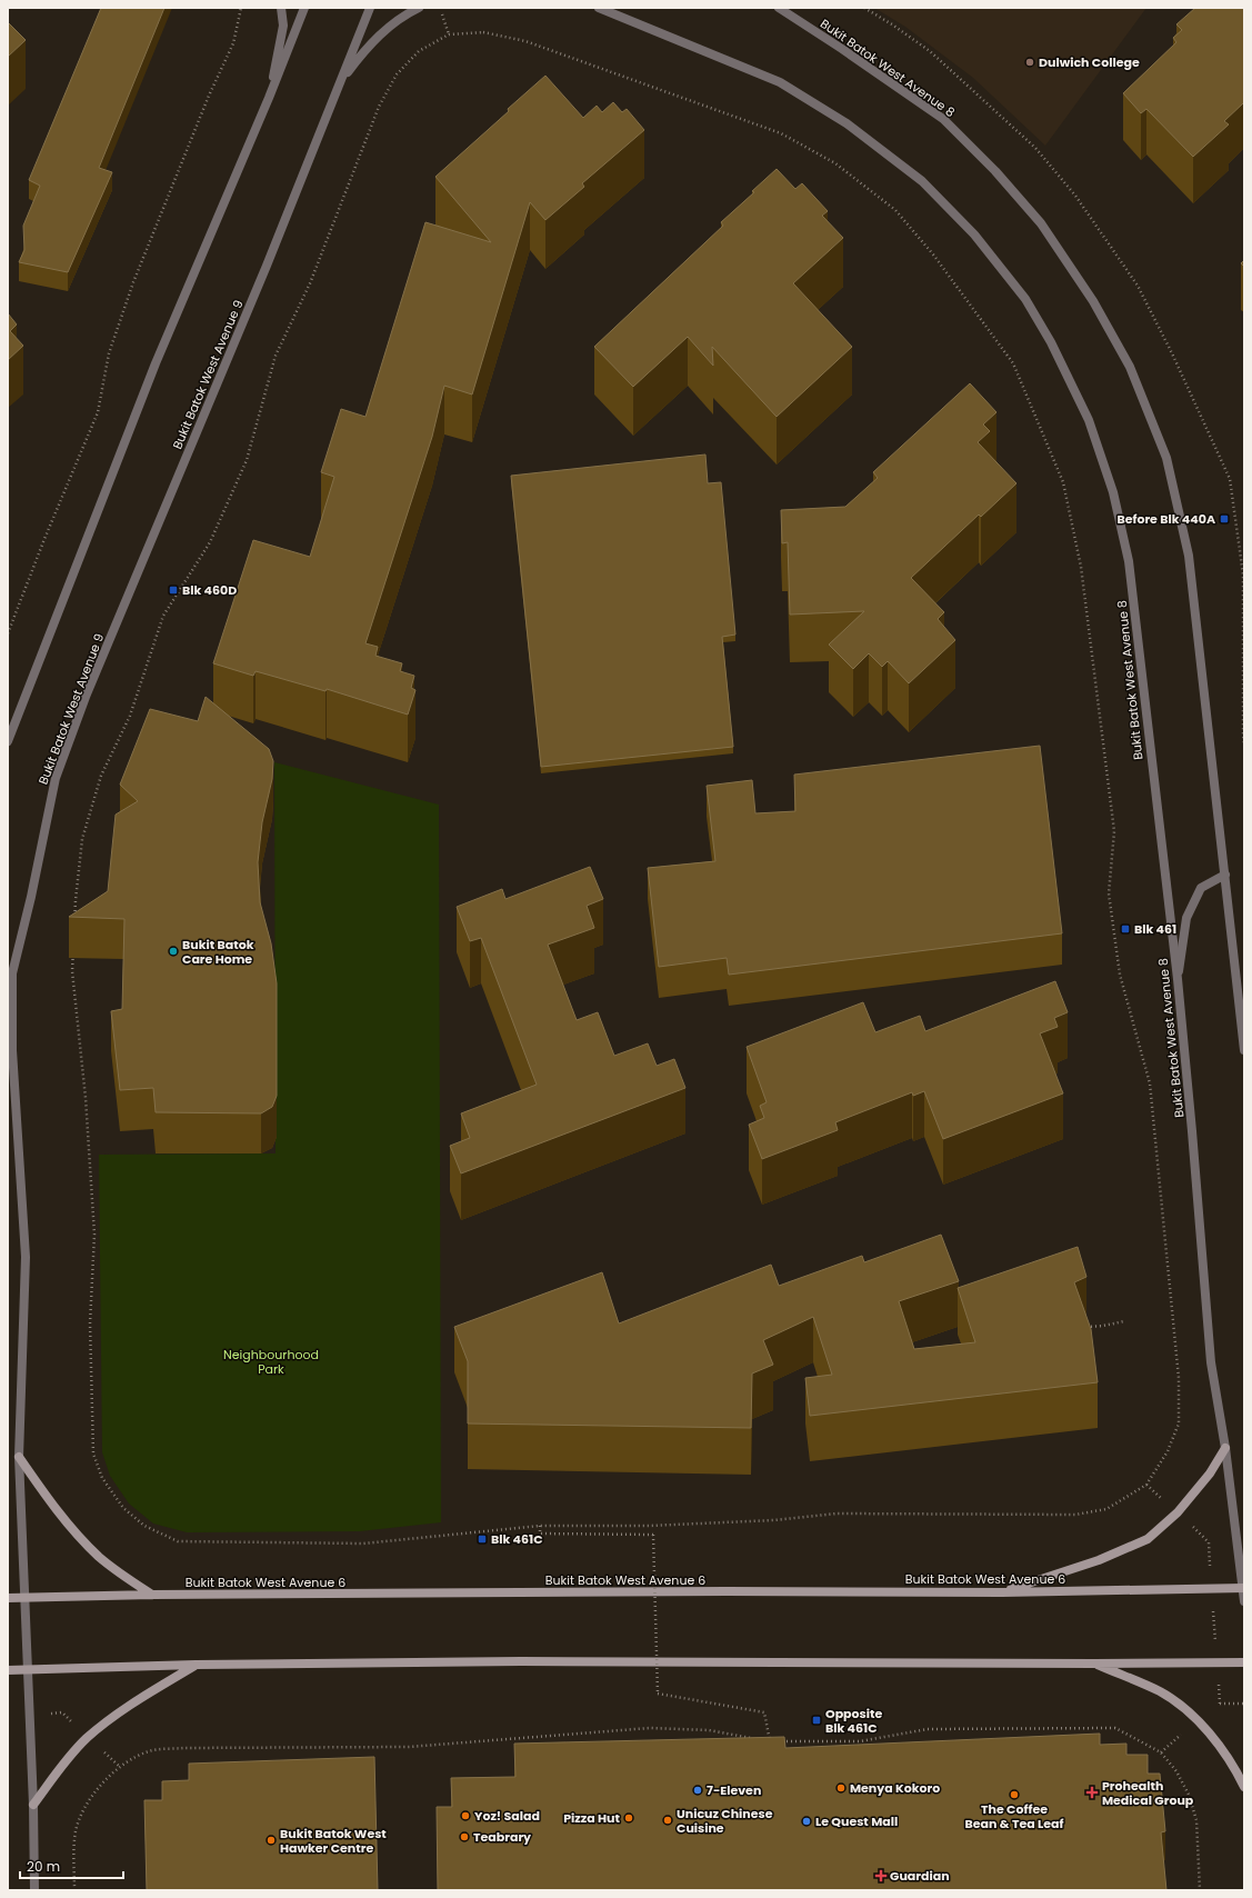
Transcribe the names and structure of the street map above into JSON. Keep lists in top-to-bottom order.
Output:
{
  "streets": {
    "street": ["Bukit Batok West Avenue 8", "Bukit Batok West Avenue 9", "Bukit Batok West Avenue 6"]
  },
  "crossings": [
    ["Bukit Batok West Avenue 8", "Bukit Batok West Avenue 6"],
    ["Bukit Batok West Avenue 9", "Bukit Batok West Avenue 6"]
  ],
  "parks": ["Neighbourhood Park"],
  "places": {
    "other": [
      "Dulwich College",
      "Bukit Batok Care Home",
      "Menya Kokoro",
      "7-Eleven",
      "The Coffee Bean & Tea Leaf",
      "Yoz! Salad",
      "Pizza Hut",
      "Unicuz Chinese Cuisine",
      "Le Quest Mall",
      "Teabrary",
      "Bukit Batok West Hawker Centre"
    ],
    "transit": [
      "Before Blk 440A",
      "Blk 460D",
      "Blk 461",
      "Blk 461C",
      "Opposite Blk 461C"
    ],
    "health": ["Prohealth Medical Group", "Guardian"]
  },
  "scale_bar": "20 m"
}
